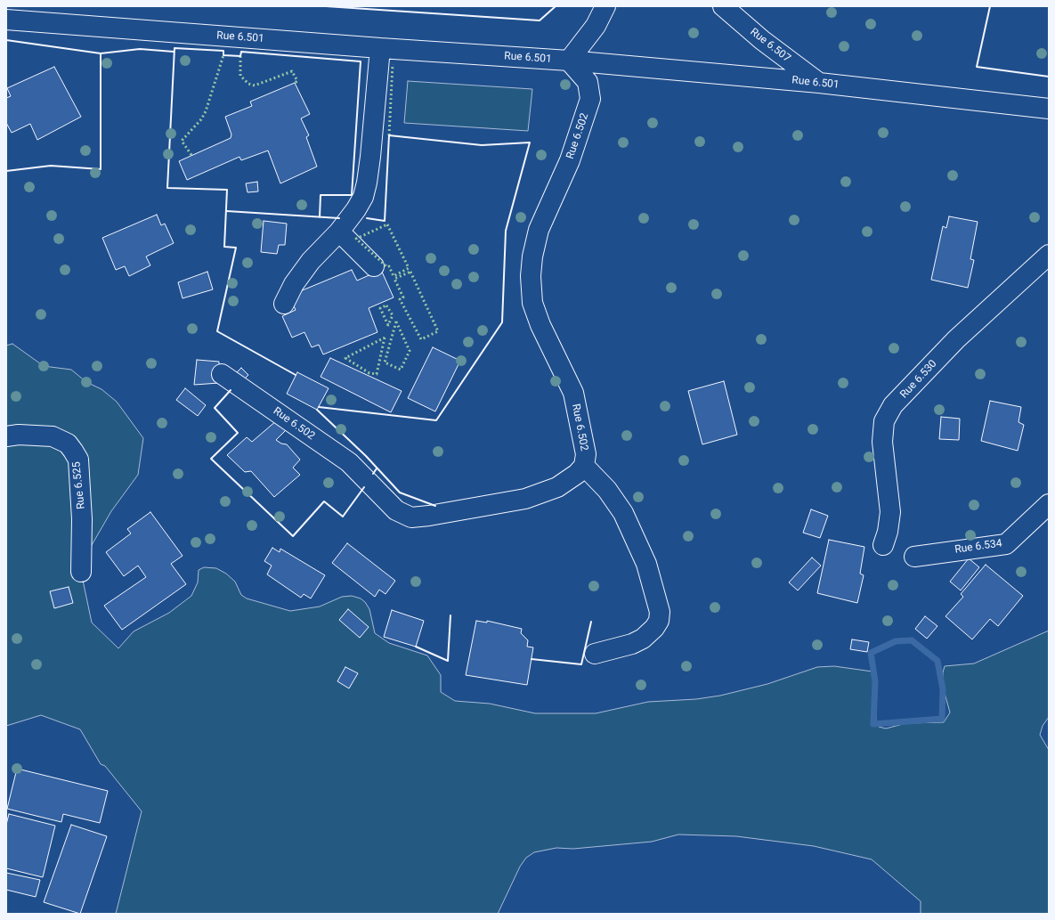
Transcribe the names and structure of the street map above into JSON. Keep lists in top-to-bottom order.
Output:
{
  "streets": {
    "street": [
      "Rue 6.501",
      "Rue 6.507",
      "Rue 6.502",
      "Rue 6.530",
      "Rue 6.525",
      "Rue 6.534"
    ]
  },
  "crossings": [
    ["Rue 6.501", "Rue 6.507"],
    ["Rue 6.501", "Rue 6.502"]
  ]
}
